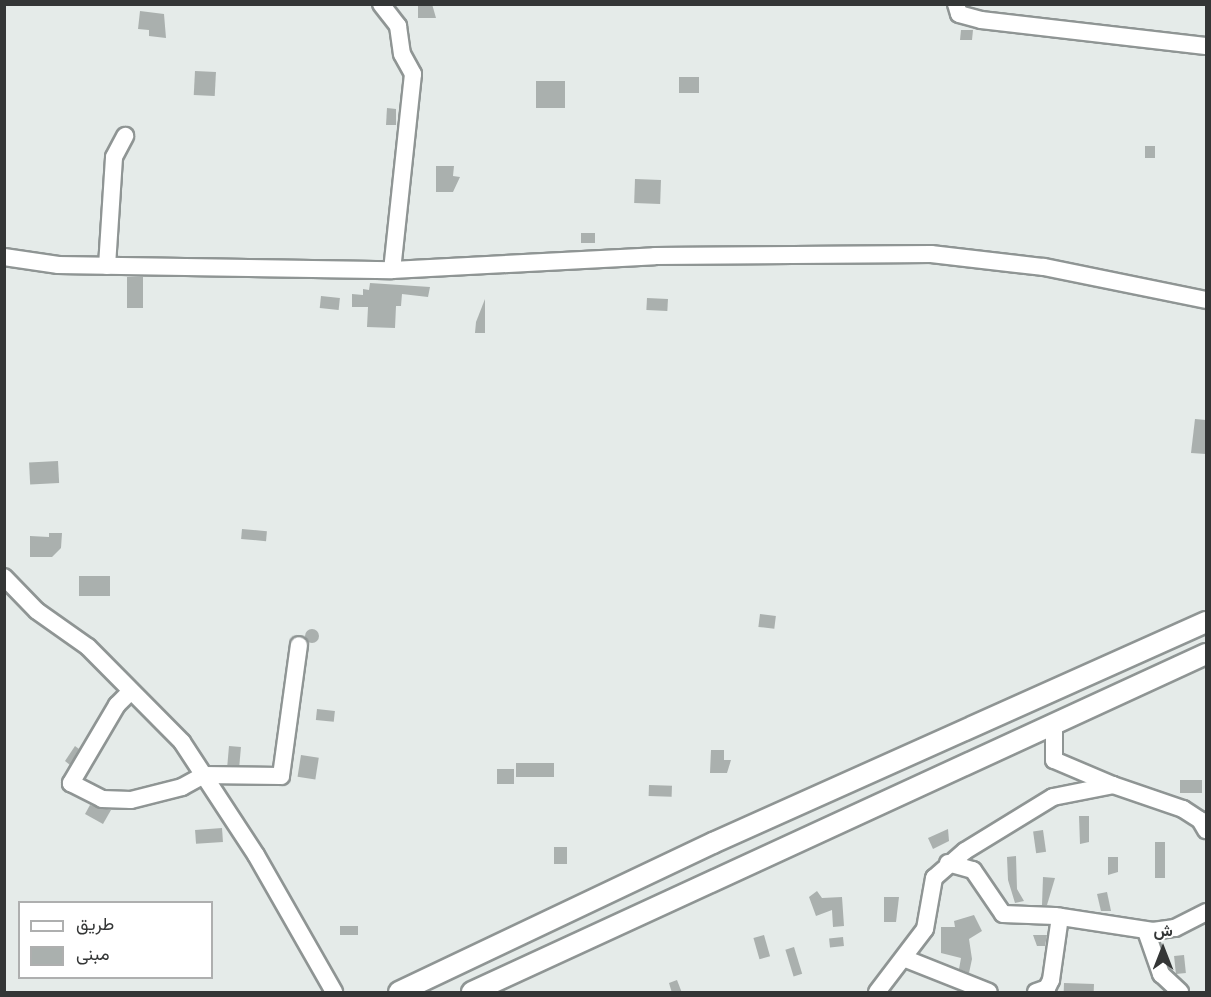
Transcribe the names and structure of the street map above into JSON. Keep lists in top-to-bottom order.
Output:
{
  "legend": ["طريق", "مبنى"],
  "north": "top"
}
